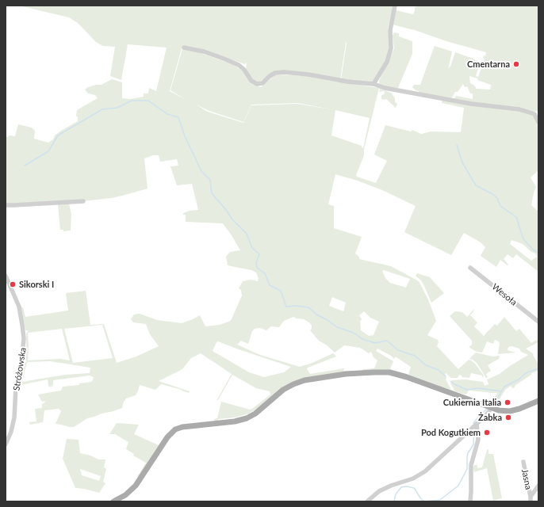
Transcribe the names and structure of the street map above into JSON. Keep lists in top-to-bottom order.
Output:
{
  "streets": {
    "street": ["Wesoła", "Stróżowska", "Jasna"]
  },
  "places": [
    "Cmentarna",
    "Sikorski I",
    "Cukiernia Italia",
    "Żabka",
    "Pod Kogutkiem"
  ]
}
